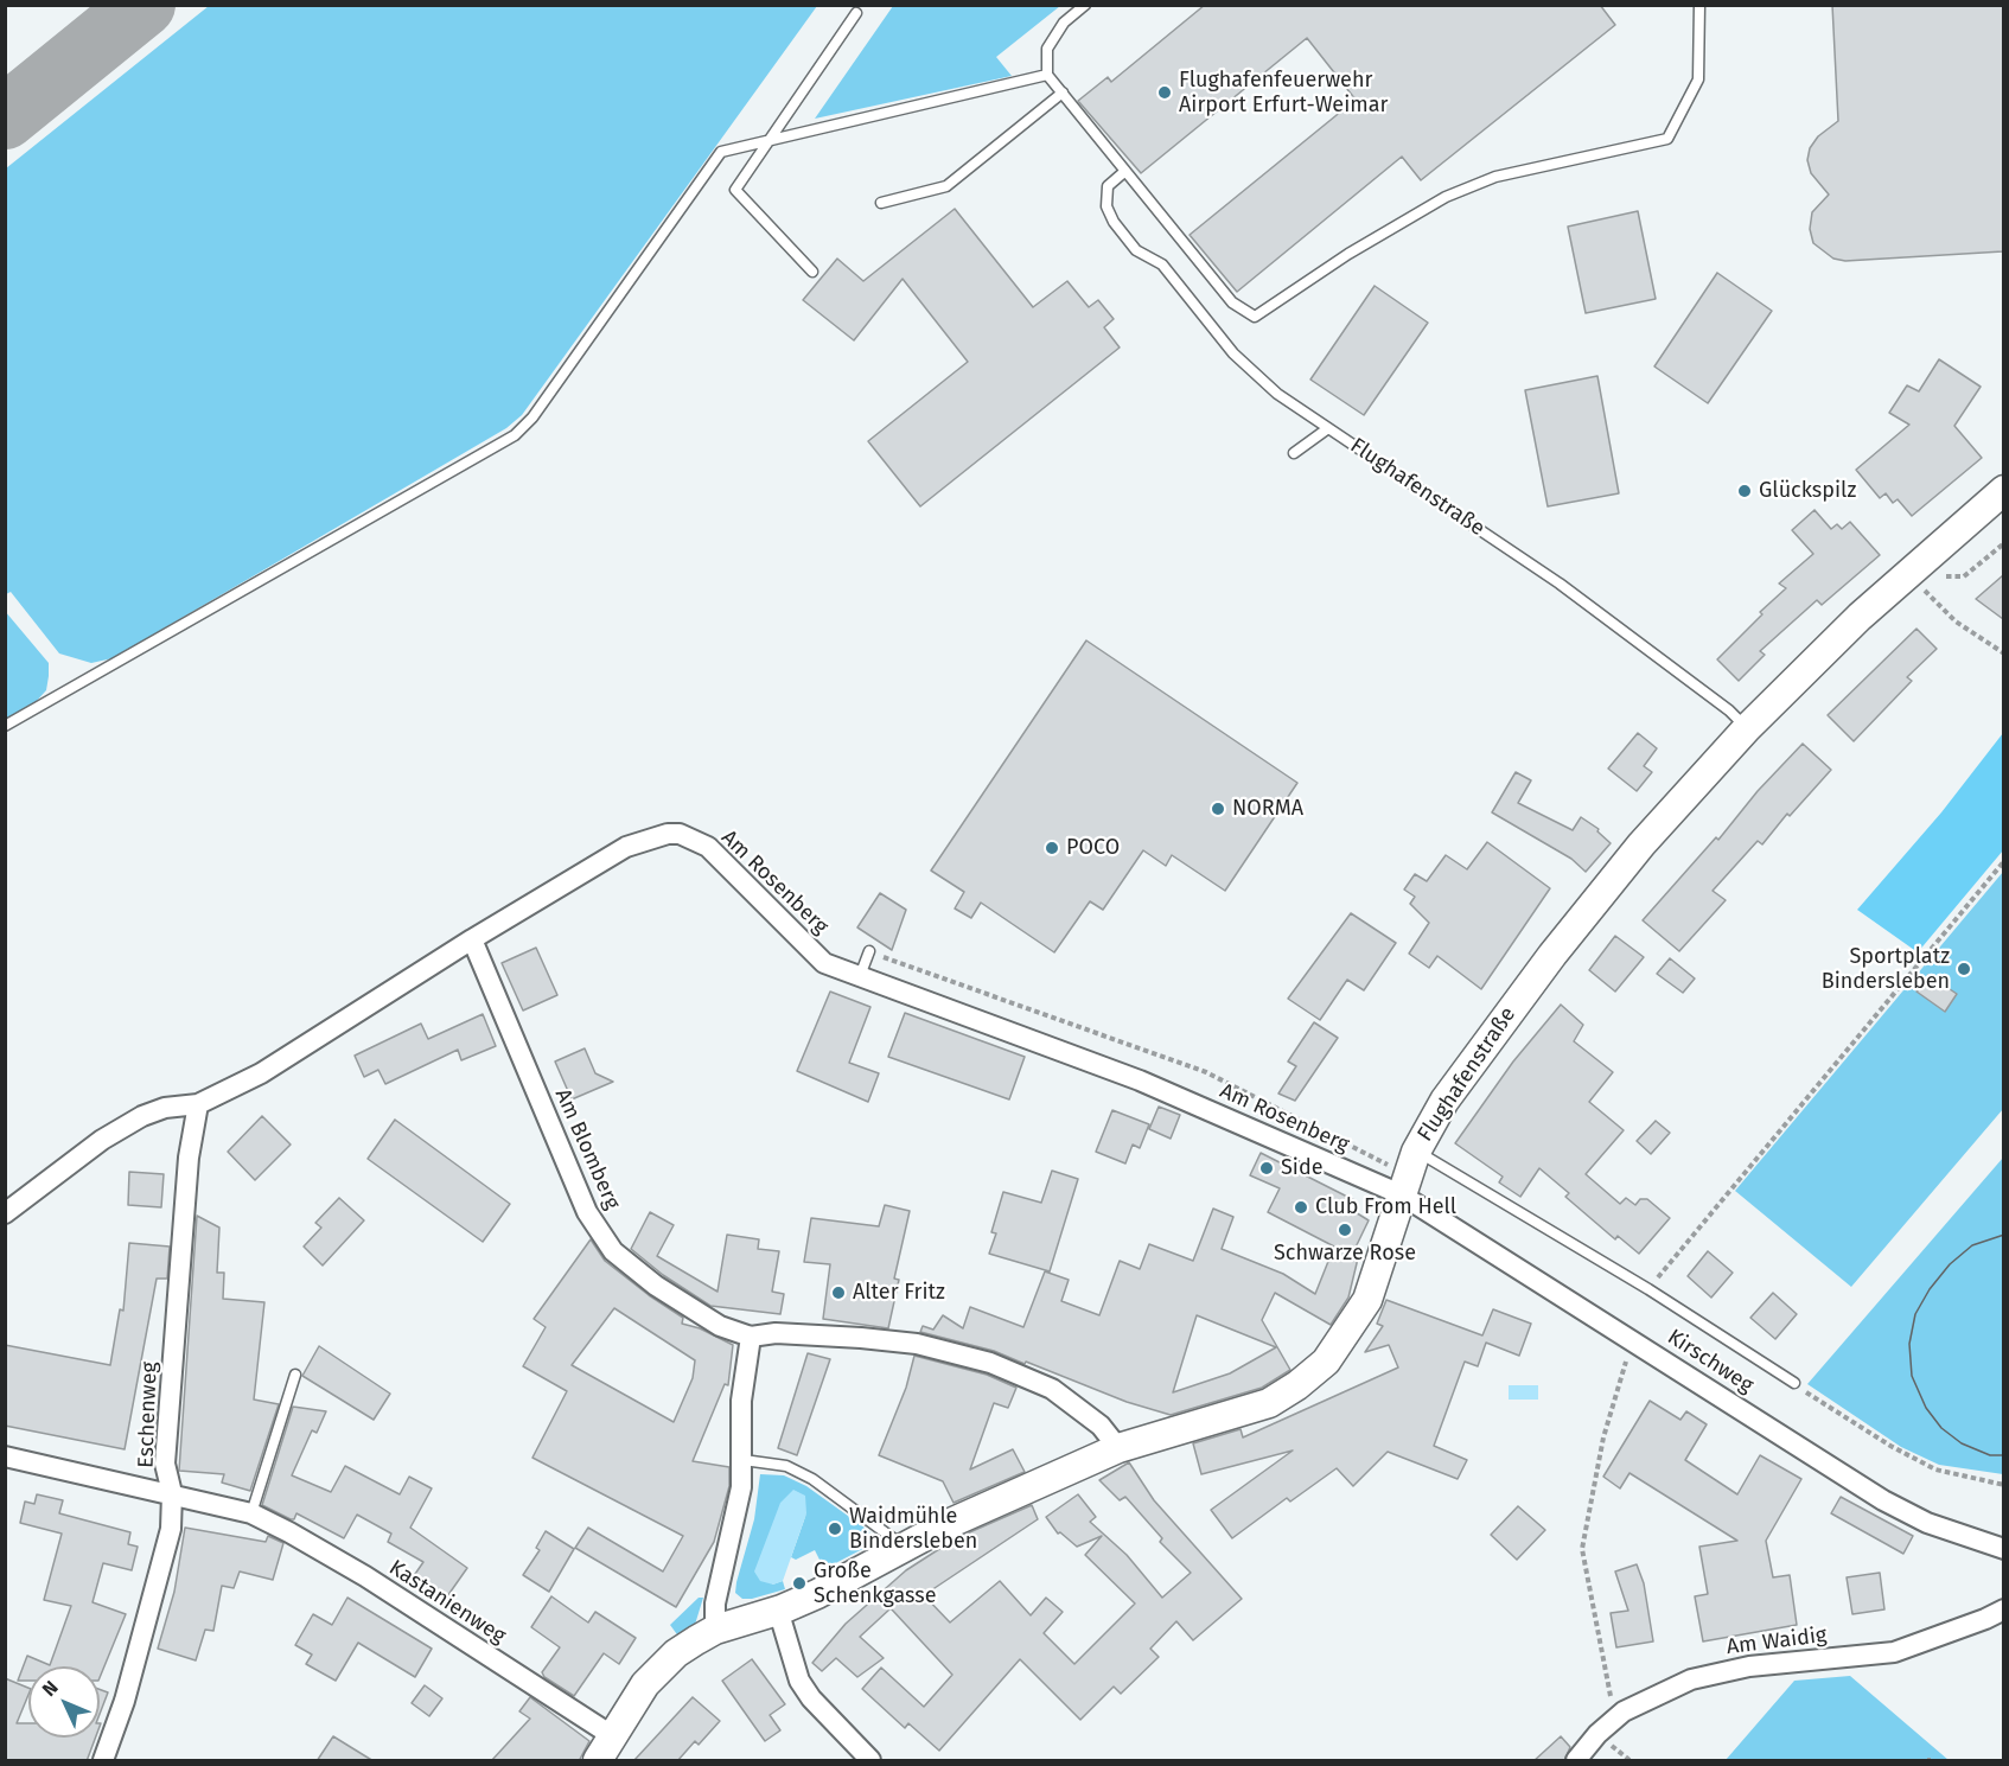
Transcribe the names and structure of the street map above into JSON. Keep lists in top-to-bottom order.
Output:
{
  "streets": {
    "street": [
      "Flughafenstraße",
      "Am Rosenberg",
      "Am Blomberg",
      "Kirschweg",
      "Eschenweg",
      "Kastanienweg",
      "Am Waidig"
    ]
  },
  "crossings": [
    ["Flughafenstraße", "Am Rosenberg"],
    ["Flughafenstraße", "Am Blomberg"],
    ["Flughafenstraße", "Kirschweg"],
    ["Flughafenstraße", "Kastanienweg"],
    ["Am Rosenberg", "Am Blomberg"],
    ["Am Rosenberg", "Kirschweg"],
    ["Am Rosenberg", "Eschenweg"],
    ["Eschenweg", "Kastanienweg"]
  ],
  "places": [
    "Flughafenfeuerwehr Airport Erfurt-Weimar",
    "Glückspilz",
    "NORMA",
    "POCO",
    "Sportplatz Bindersleben",
    "Side",
    "Club From Hell",
    "Schwarze Rose",
    "Alter Fritz",
    "Waidmühle Bindersleben",
    "Große Schenkgasse"
  ],
  "north": "top left"
}
